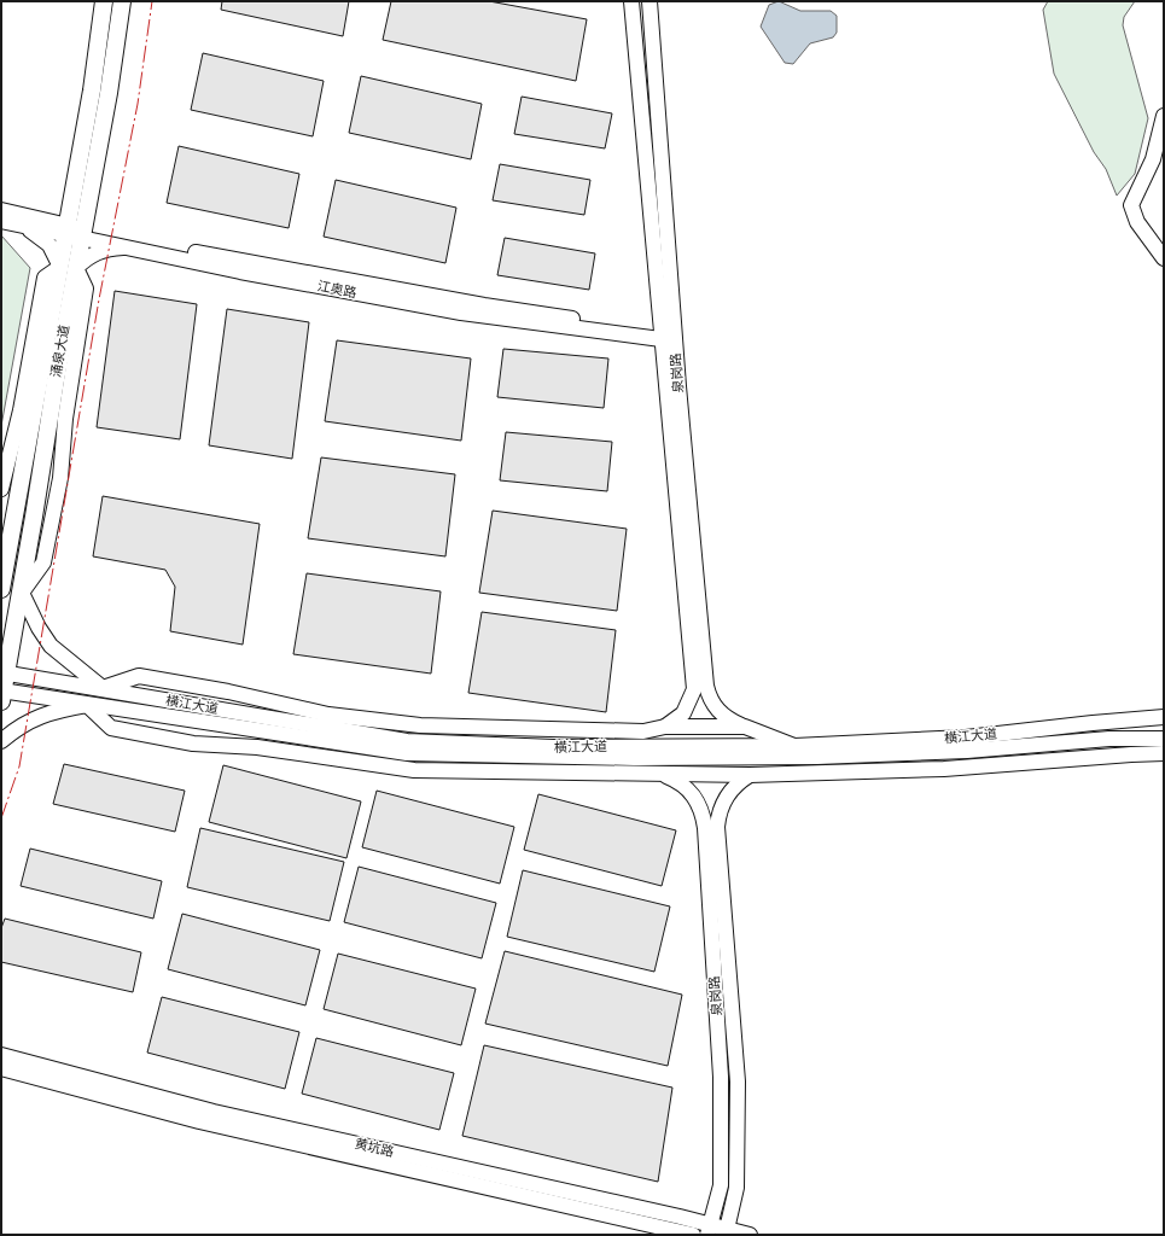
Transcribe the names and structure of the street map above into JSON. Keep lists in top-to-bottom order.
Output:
{
  "streets": {
    "main road": ["涌泉大道"],
    "street": [
      "江奥路",
      "泉岗路",
      "横江大道",
      "黄坑路"
    ]
  },
  "crossings": [
    ["江奥路", "涌泉大道"],
    ["江奥路", "泉岗路"],
    ["涌泉大道", "横江大道"],
    ["泉岗路", "横江大道"],
    ["泉岗路", "黄坑路"]
  ]
}
